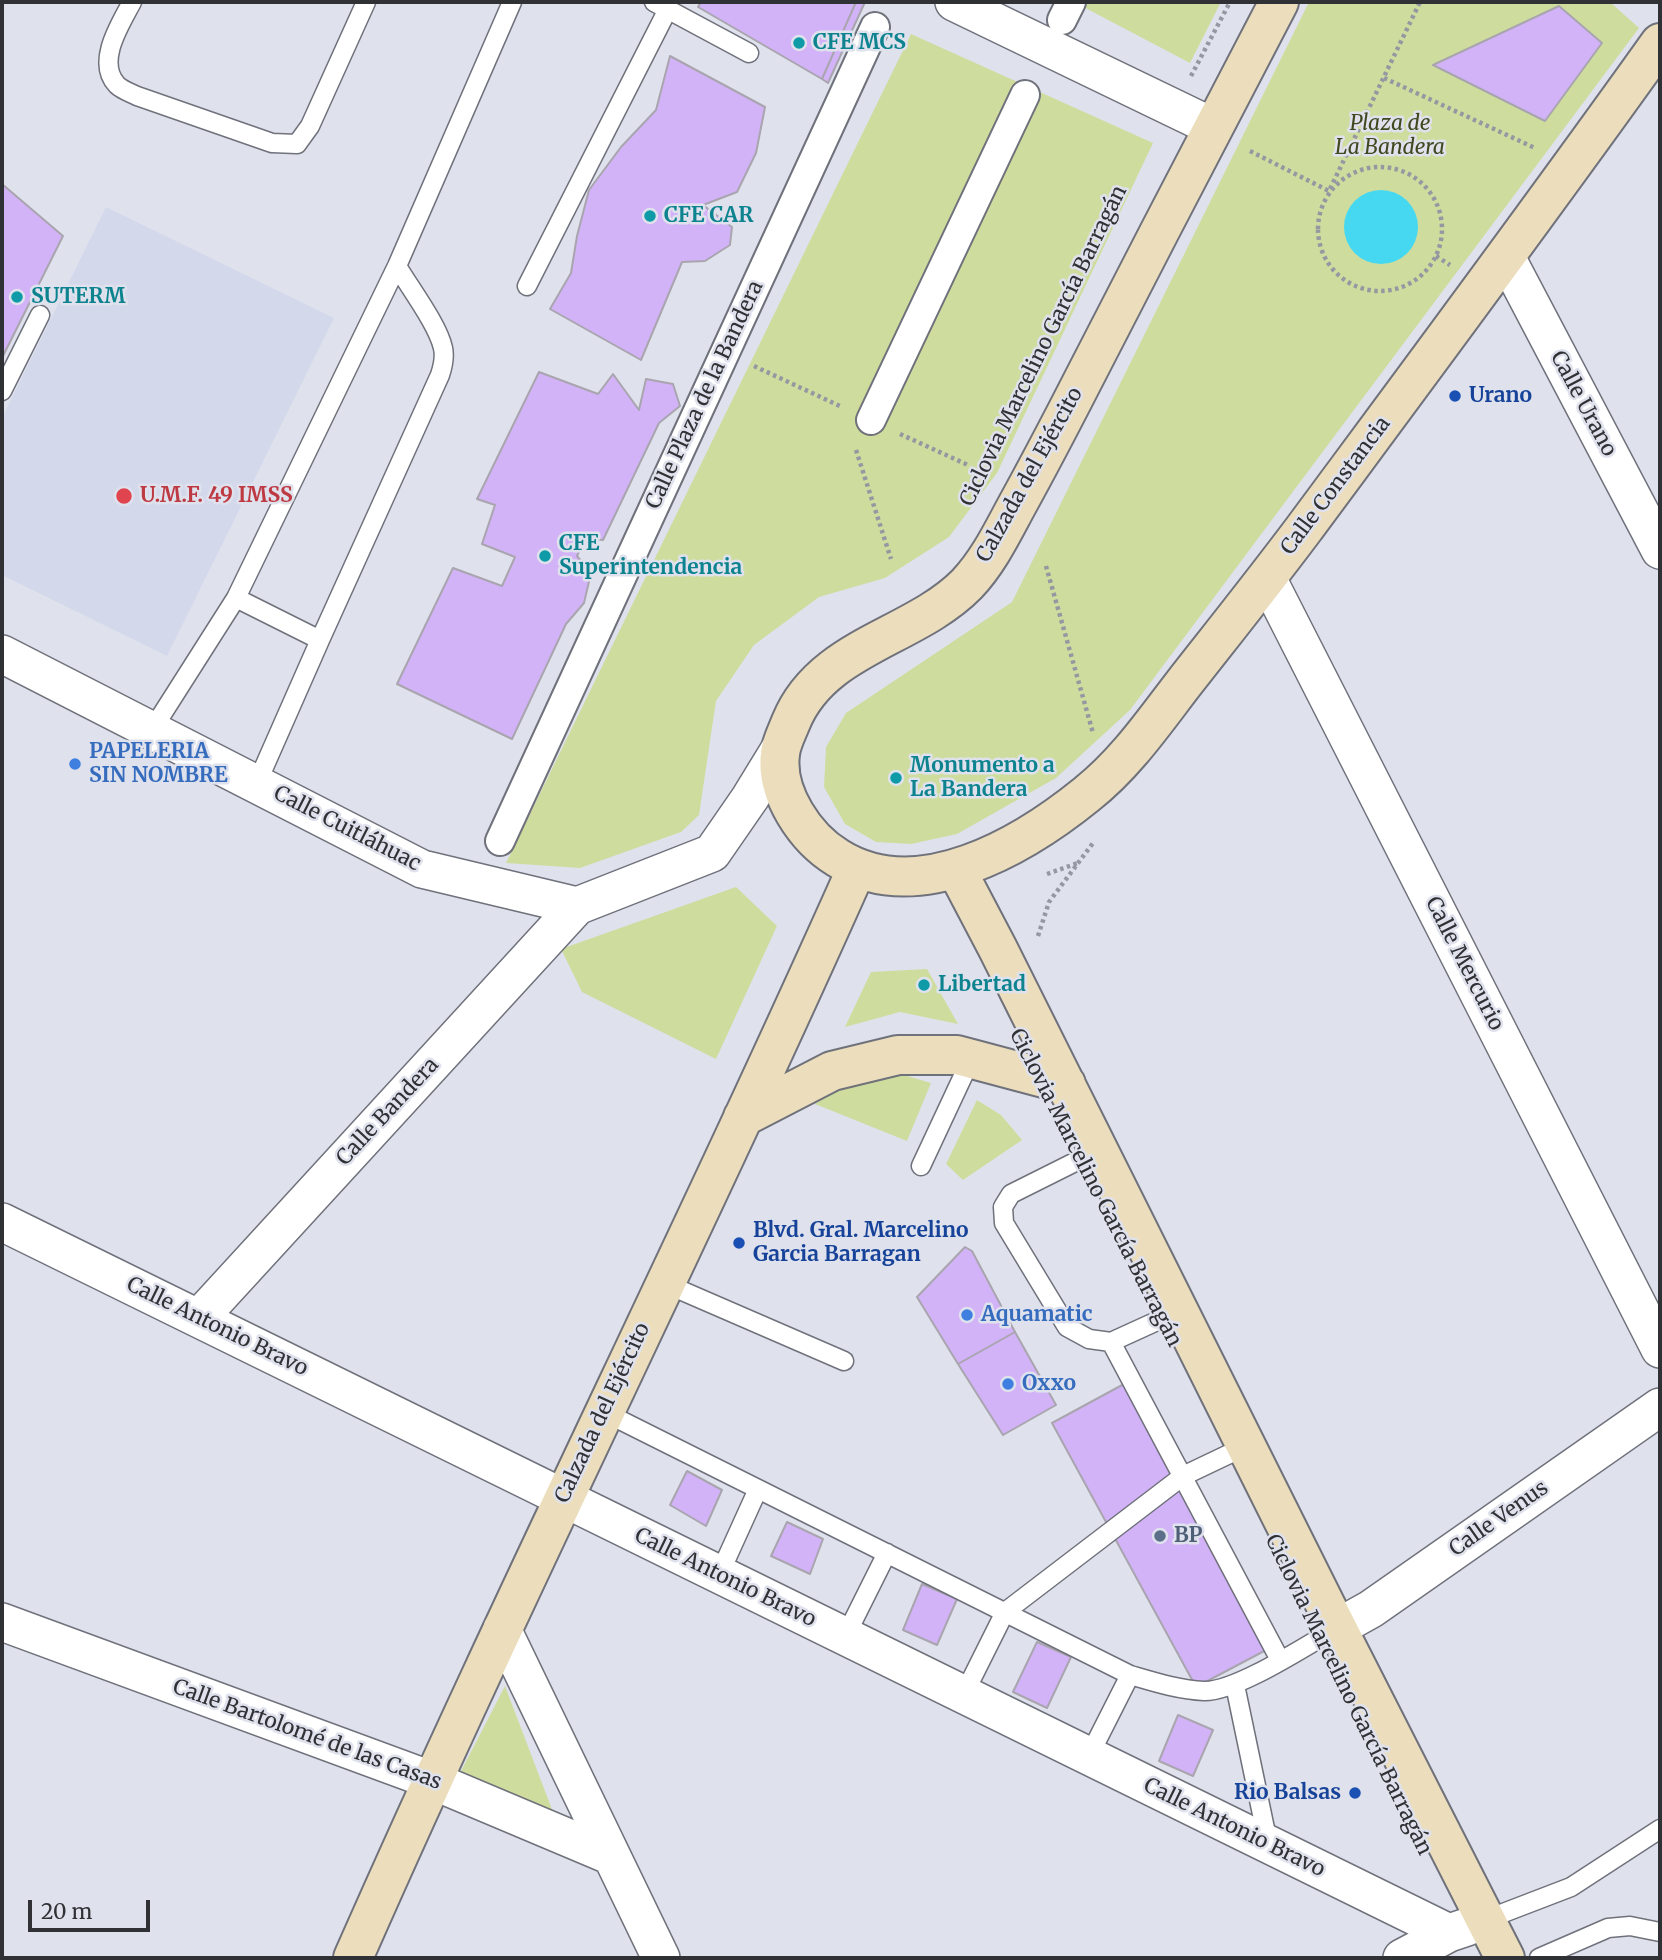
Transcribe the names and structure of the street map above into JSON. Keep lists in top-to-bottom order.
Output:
{
  "streets": {
    "main road": ["Calzada del Ejército", "Calle Constancia"],
    "street": [
      "Calle Plaza de la Bandera",
      "Calle Urano",
      "Calle Cuitláhuac",
      "Calle Mercurio",
      "Calle Bandera",
      "Calle Antonio Bravo",
      "Calle Venus",
      "Calle Bartolomé de las Casas"
    ]
  },
  "crossings": [
    ["Calle Urano", "Calle Constancia"],
    ["Calzada del Ejército", "Calle Constancia"],
    ["Calzada del Ejército", "Calle Antonio Bravo"],
    ["Calzada del Ejército", "Calle Bartolomé de las Casas"],
    ["Calle Constancia", "Calle Mercurio"],
    ["Calle Cuitláhuac", "Calle Bandera"],
    ["Calle Bandera", "Calle Antonio Bravo"]
  ],
  "parks": ["Plaza de La Bandera"],
  "places": [
    "CFE MCS",
    "CFE CAR",
    "SUTERM",
    "Urano",
    "U.M.F. 49 IMSS",
    "CFE Superintendencia",
    "PAPELERIA SIN NOMBRE",
    "Monumento a La Bandera",
    "Libertad",
    "Blvd. Gral. Marcelino Garcia Barragan",
    "Aquamatic",
    "Oxxo",
    "BP",
    "Rio Balsas"
  ],
  "scale_bar": "20 m"
}
